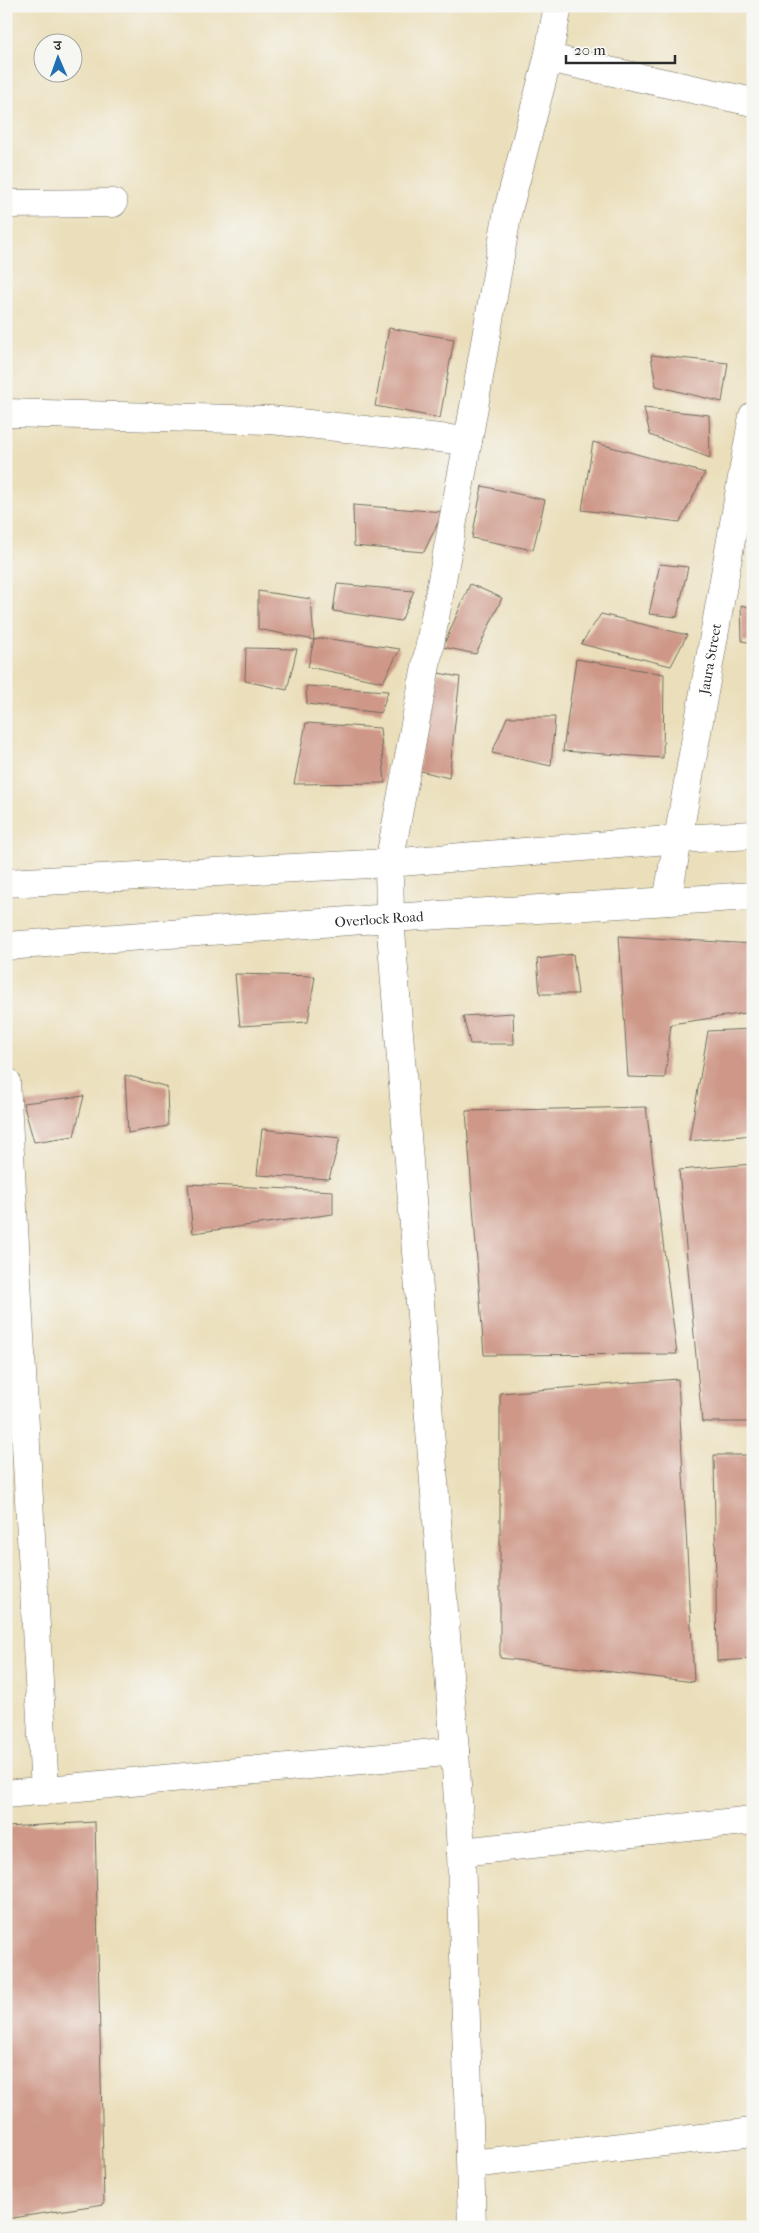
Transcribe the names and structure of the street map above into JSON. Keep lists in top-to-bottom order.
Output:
{
  "streets": {
    "street": ["Jaura Street", "Overlock Road"]
  },
  "crossings": [
    ["Jaura Street", "Overlock Road"]
  ],
  "scale_bar": "20 m",
  "north": "top"
}
